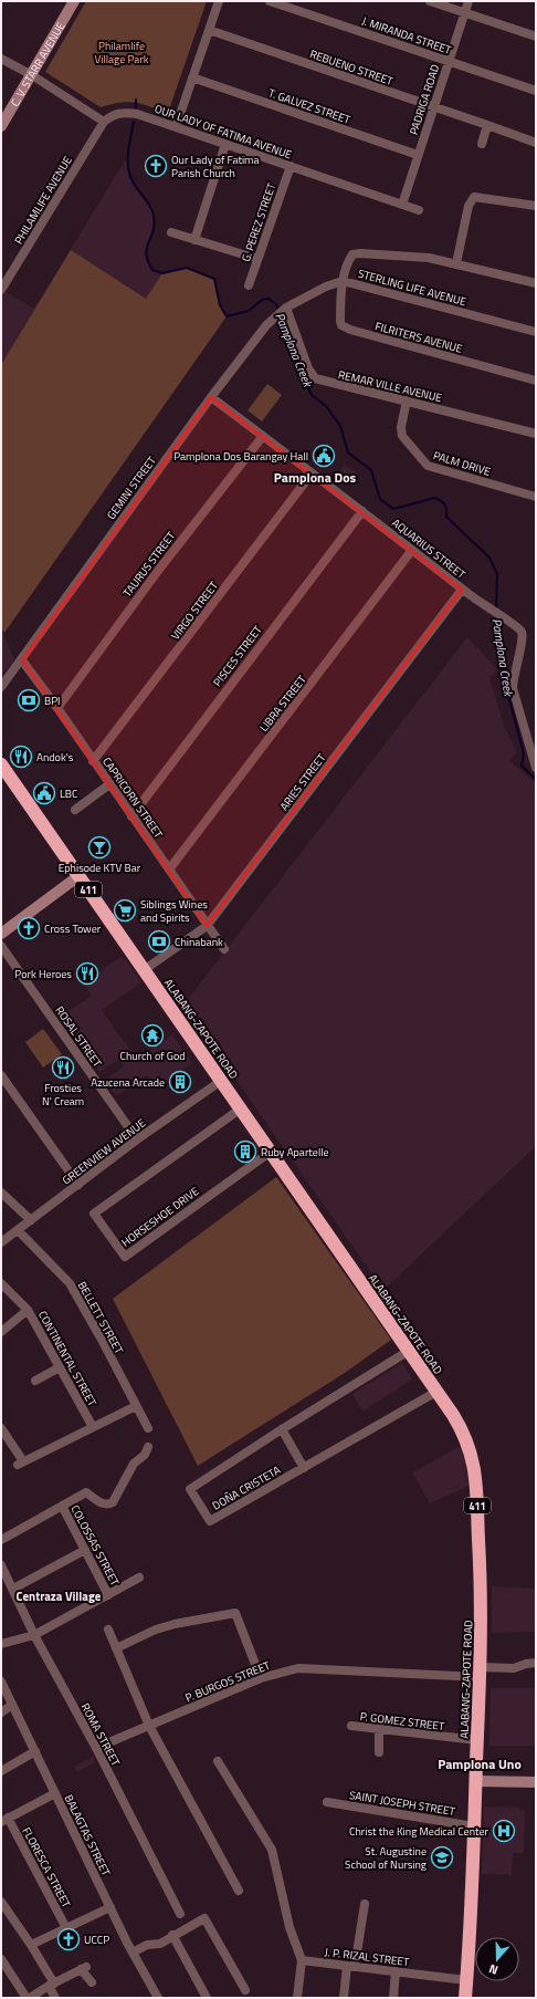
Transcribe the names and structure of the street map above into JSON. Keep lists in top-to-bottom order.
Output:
{
  "streets": {
    "highway": ["411", "ALABANG-ZAPOTE ROAD"],
    "street": [
      "J. MIRANDA STREET",
      "C. V. STARR AVENUE",
      "REBUENO STREET",
      "PADRIGA ROAD",
      "T. GALVEZ STREET",
      "OUR LADY OF FATIMA AVENUE",
      "PHILAMLIFE AVENUE",
      "G. PEREZ STREET",
      "STERLING LIFE AVENUE",
      "FILRITERS AVENUE",
      "REMAR VILLE AVENUE",
      "PALM DRIVE",
      "GEMINI STREET",
      "AQUARIUS STREET",
      "TAURUS STREET",
      "VIRGO STREET",
      "PISCES STREET",
      "LIBRA STREET",
      "ARIES STREET",
      "CAPRICORN STREET",
      "ROSAL STREET",
      "GREENVIEW AVENUE",
      "HORSESHOE DRIVE",
      "BELLETT STREET",
      "CONTINENTAL STREET",
      "DOÑA CRISTETA",
      "COLOSSAS STREET",
      "P. BURGOS STREET",
      "P. GOMEZ STREET",
      "ROMA STREET",
      "SAINT JOSEPH STREET",
      "BALAGTAS STREET",
      "FLORESCA STREET",
      "J. P. RIZAL STREET"
    ]
  },
  "crossings": [
    ["J. MIRANDA STREET", "PADRIGA ROAD"],
    ["REBUENO STREET", "PADRIGA ROAD"],
    ["PADRIGA ROAD", "T. GALVEZ STREET"],
    ["PADRIGA ROAD", "OUR LADY OF FATIMA AVENUE"],
    ["OUR LADY OF FATIMA AVENUE", "PHILAMLIFE AVENUE"],
    ["OUR LADY OF FATIMA AVENUE", "G. PEREZ STREET"],
    ["STERLING LIFE AVENUE", "FILRITERS AVENUE"],
    ["STERLING LIFE AVENUE", "REMAR VILLE AVENUE"],
    ["STERLING LIFE AVENUE", "GEMINI STREET"],
    ["REMAR VILLE AVENUE", "PALM DRIVE"],
    ["REMAR VILLE AVENUE", "GEMINI STREET"],
    ["GEMINI STREET", "AQUARIUS STREET"],
    ["GEMINI STREET", "CAPRICORN STREET"],
    ["AQUARIUS STREET", "TAURUS STREET"],
    ["AQUARIUS STREET", "VIRGO STREET"],
    ["AQUARIUS STREET", "PISCES STREET"],
    ["AQUARIUS STREET", "LIBRA STREET"],
    ["AQUARIUS STREET", "ARIES STREET"],
    ["TAURUS STREET", "CAPRICORN STREET"],
    ["VIRGO STREET", "CAPRICORN STREET"],
    ["PISCES STREET", "CAPRICORN STREET"],
    ["LIBRA STREET", "CAPRICORN STREET"],
    ["ARIES STREET", "CAPRICORN STREET"],
    ["ARIES STREET", "ALABANG-ZAPOTE ROAD"],
    ["ALABANG-ZAPOTE ROAD", "GREENVIEW AVENUE"],
    ["ALABANG-ZAPOTE ROAD", "HORSESHOE DRIVE"],
    ["ALABANG-ZAPOTE ROAD", "DOÑA CRISTETA"],
    ["ALABANG-ZAPOTE ROAD", "P. BURGOS STREET"],
    ["ALABANG-ZAPOTE ROAD", "P. GOMEZ STREET"],
    ["ALABANG-ZAPOTE ROAD", "SAINT JOSEPH STREET"],
    ["ALABANG-ZAPOTE ROAD", "J. P. RIZAL STREET"],
    ["ROSAL STREET", "GREENVIEW AVENUE"],
    ["GREENVIEW AVENUE", "BELLETT STREET"],
    ["P. BURGOS STREET", "ROMA STREET"]
  ],
  "districts": ["Pamplona Dos", "Centraza Village", "Pamplona Uno"],
  "water": ["Pamplona Creek"],
  "parks": ["Philamlife Village Park"],
  "places": {
    "church": ["Our Lady of Fatima Parish Church", "Cross Tower", "UCCP"],
    "public building": ["Pamplona Dos Barangay Hall", "LBC"],
    "bank": ["BPI", "Chinabank"],
    "restaurant": ["Andok's", "Pork Heroes", "Frosties N' Cream"],
    "bar": ["Ephisode KTV Bar"],
    "supermarket": ["Siblings Wines and Spirits"],
    "temple": ["Church of God"],
    "building": ["Azucena Arcade", "Ruby Apartelle"],
    "hospital": ["Christ the King Medical Center"],
    "school or university": ["St. Augustine School of Nursing"]
  },
  "north": "bottom"
}
